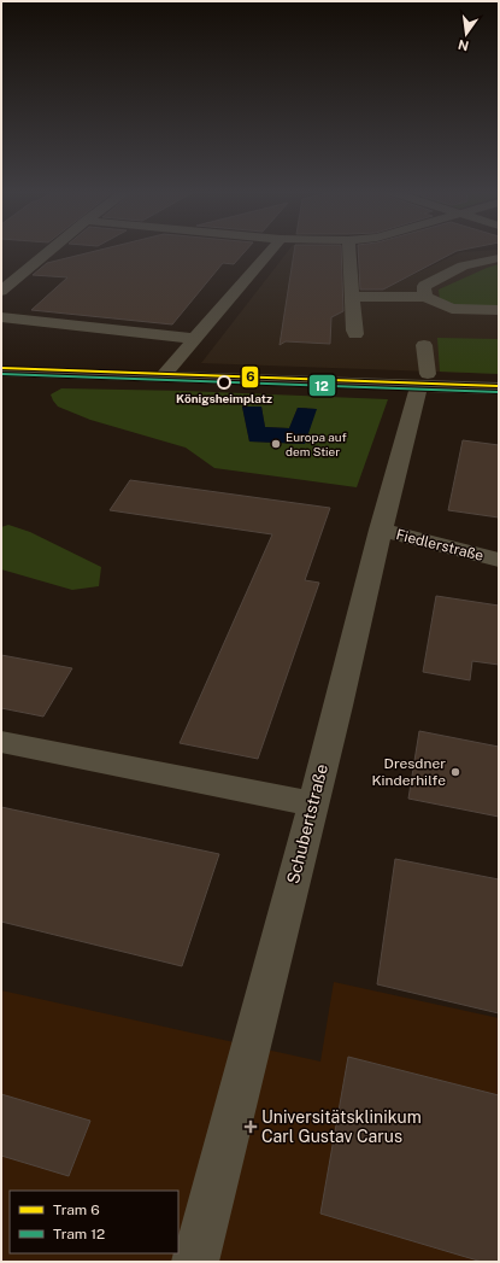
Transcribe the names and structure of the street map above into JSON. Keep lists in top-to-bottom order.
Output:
{
  "streets": {
    "street": ["Fiedlerstraße", "Schubertstraße"]
  },
  "crossings": [
    ["Fiedlerstraße", "Schubertstraße"]
  ],
  "places": {
    "other": ["Königsheimplatz", "Europa auf dem Stier", "Dresdner Kinderhilfe"],
    "health": ["Universitätsklinikum Carl Gustav Carus"]
  },
  "lines": ["tram line 6", "tram line 12"],
  "legend": ["Tram 6", "Tram 12"],
  "north": "bottom"
}
